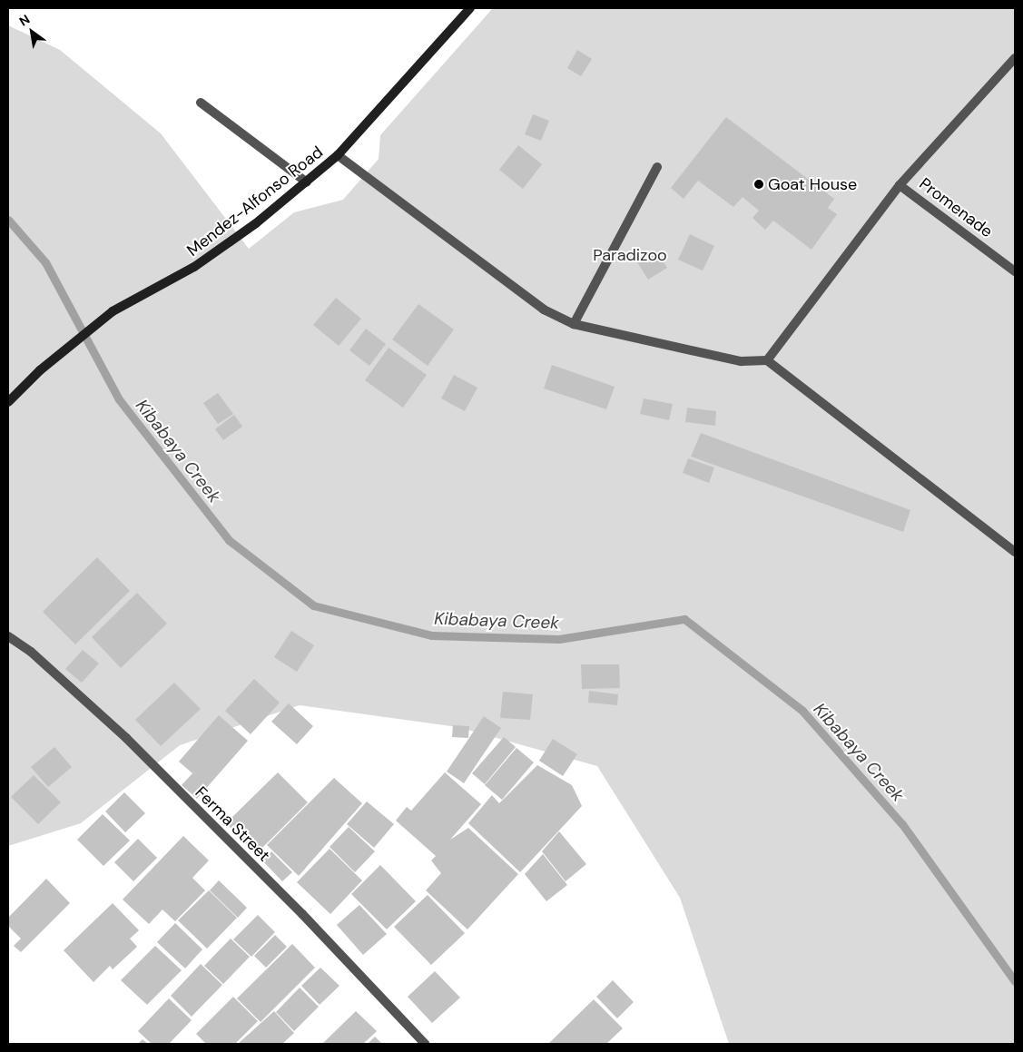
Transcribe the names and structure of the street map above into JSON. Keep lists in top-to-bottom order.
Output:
{
  "streets": {
    "main road": ["Mendez-Alfonso Road"],
    "street": ["Promenade", "Ferma Street"]
  },
  "water": ["Kibabaya Creek"],
  "parks": ["Paradizoo"],
  "places": ["Goat House"],
  "north": "top left"
}
